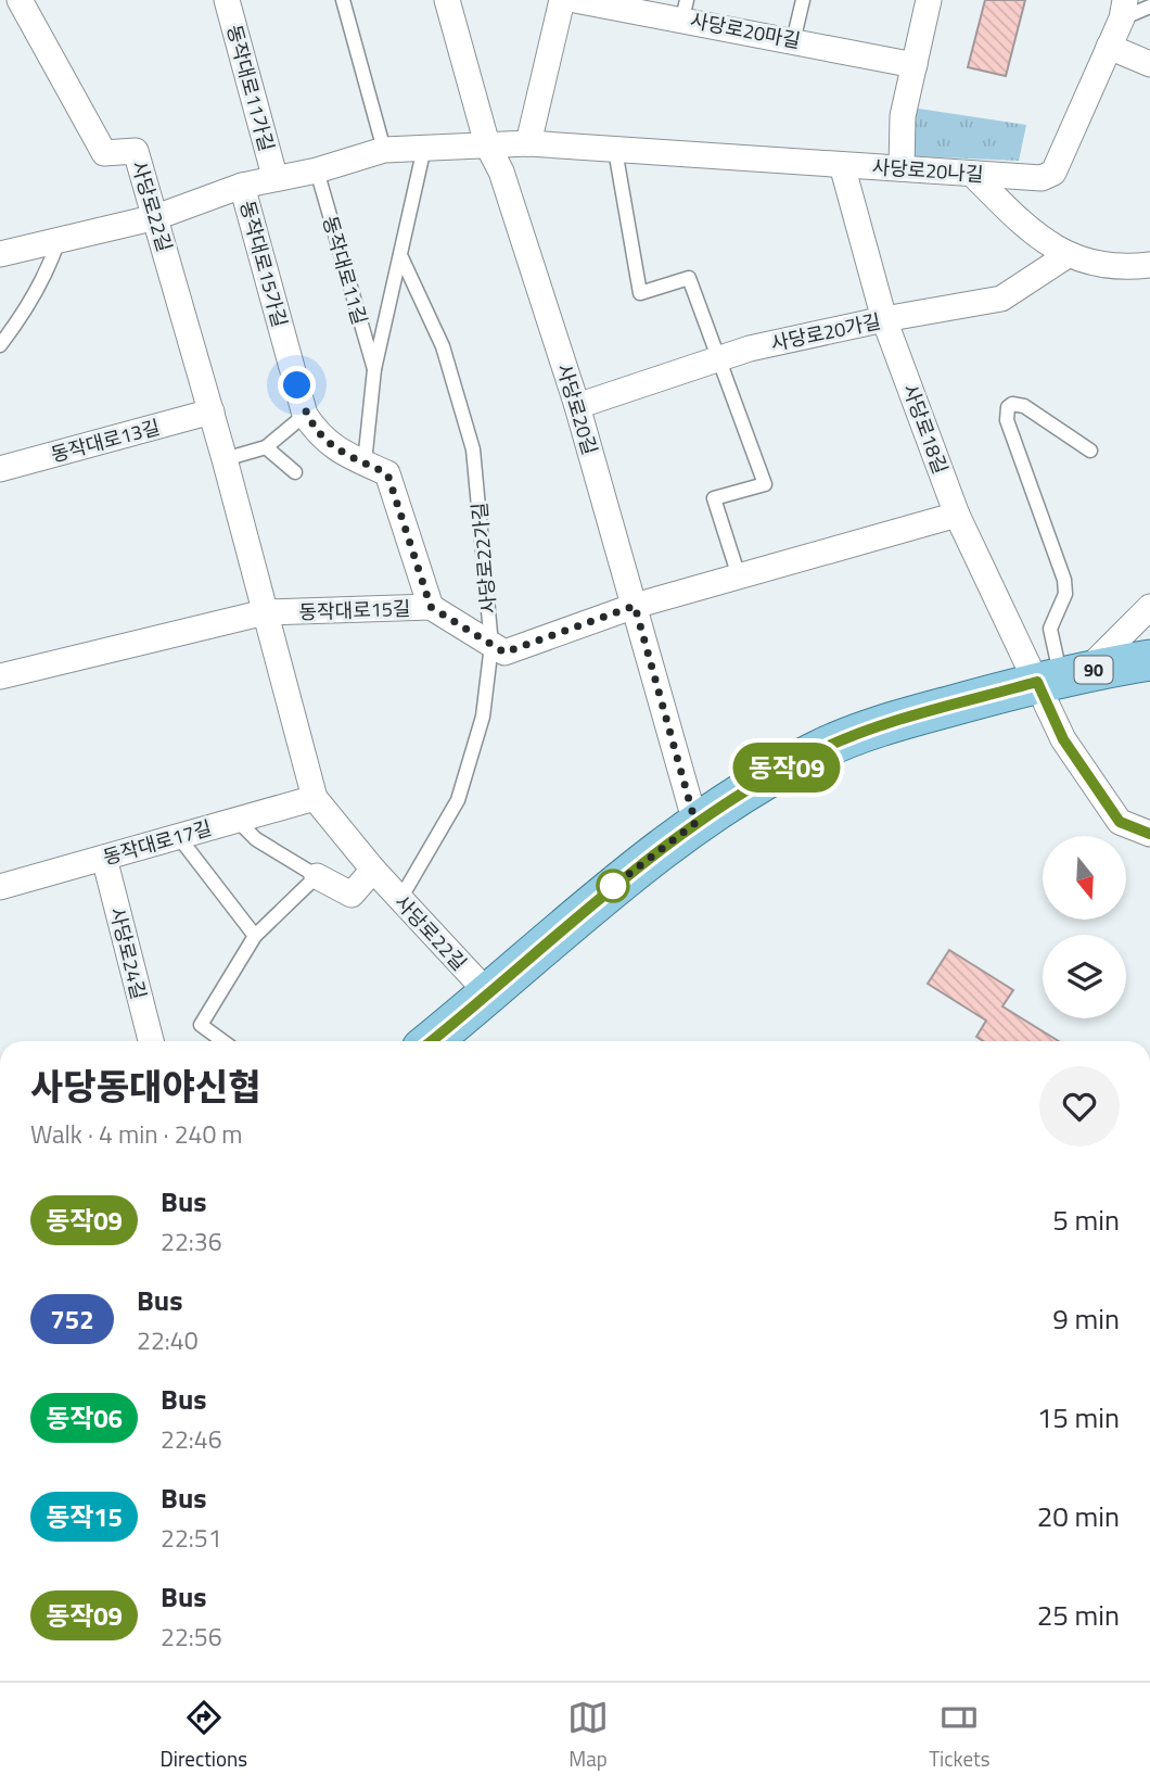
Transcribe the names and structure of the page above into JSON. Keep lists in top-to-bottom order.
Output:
{
  "streets": {
    "main road": ["90"],
    "street": [
      "사당로20마길",
      "동작대로11가길",
      "사당로20나길",
      "사당로22길",
      "동작대로15가길",
      "사당로20가길",
      "사당로20길",
      "사당로18길",
      "동작대로13길",
      "동작대로15길",
      "동작대로17길",
      "사당로24길"
    ],
    "lane": ["동작대로11길", "사당로22가길"]
  },
  "crossings": [
    ["사당로20나길", "사당로20길"],
    ["사당로20나길", "사당로18길"],
    ["사당로22길", "동작대로13길"],
    ["사당로22길", "사당로22가길"],
    ["사당로22길", "동작대로15길"],
    ["사당로22길", "90"],
    ["사당로22길", "동작대로17길"],
    ["동작대로15가길", "동작대로15길"],
    ["사당로20가길", "사당로20길"],
    ["사당로20가길", "사당로18길"],
    ["사당로20길", "90"],
    ["사당로18길", "90"],
    ["사당로22가길", "동작대로15길"],
    ["동작대로17길", "사당로24길"]
  ],
  "lines": ["bus line 동작09"],
  "north": "bottom",
  "page": {
    "on_map": "동작09",
    "heading": ["사당동대야신협", "Walk · 4 min · 240 m"],
    "list": [
      {
        "mark": "동작09",
        "name": "Bus",
        "note": "22:36",
        "value": "5 min"
      },
      {
        "mark": "752",
        "name": "Bus",
        "note": "22:40",
        "value": "9 min"
      },
      {
        "mark": "동작06",
        "name": "Bus",
        "note": "22:46",
        "value": "15 min"
      },
      {
        "mark": "동작15",
        "name": "Bus",
        "note": "22:51",
        "value": "20 min"
      },
      {
        "mark": "동작09",
        "name": "Bus",
        "note": "22:56",
        "value": "25 min"
      }
    ],
    "tabs": ["Directions", "Map", "Tickets"]
  }
}
